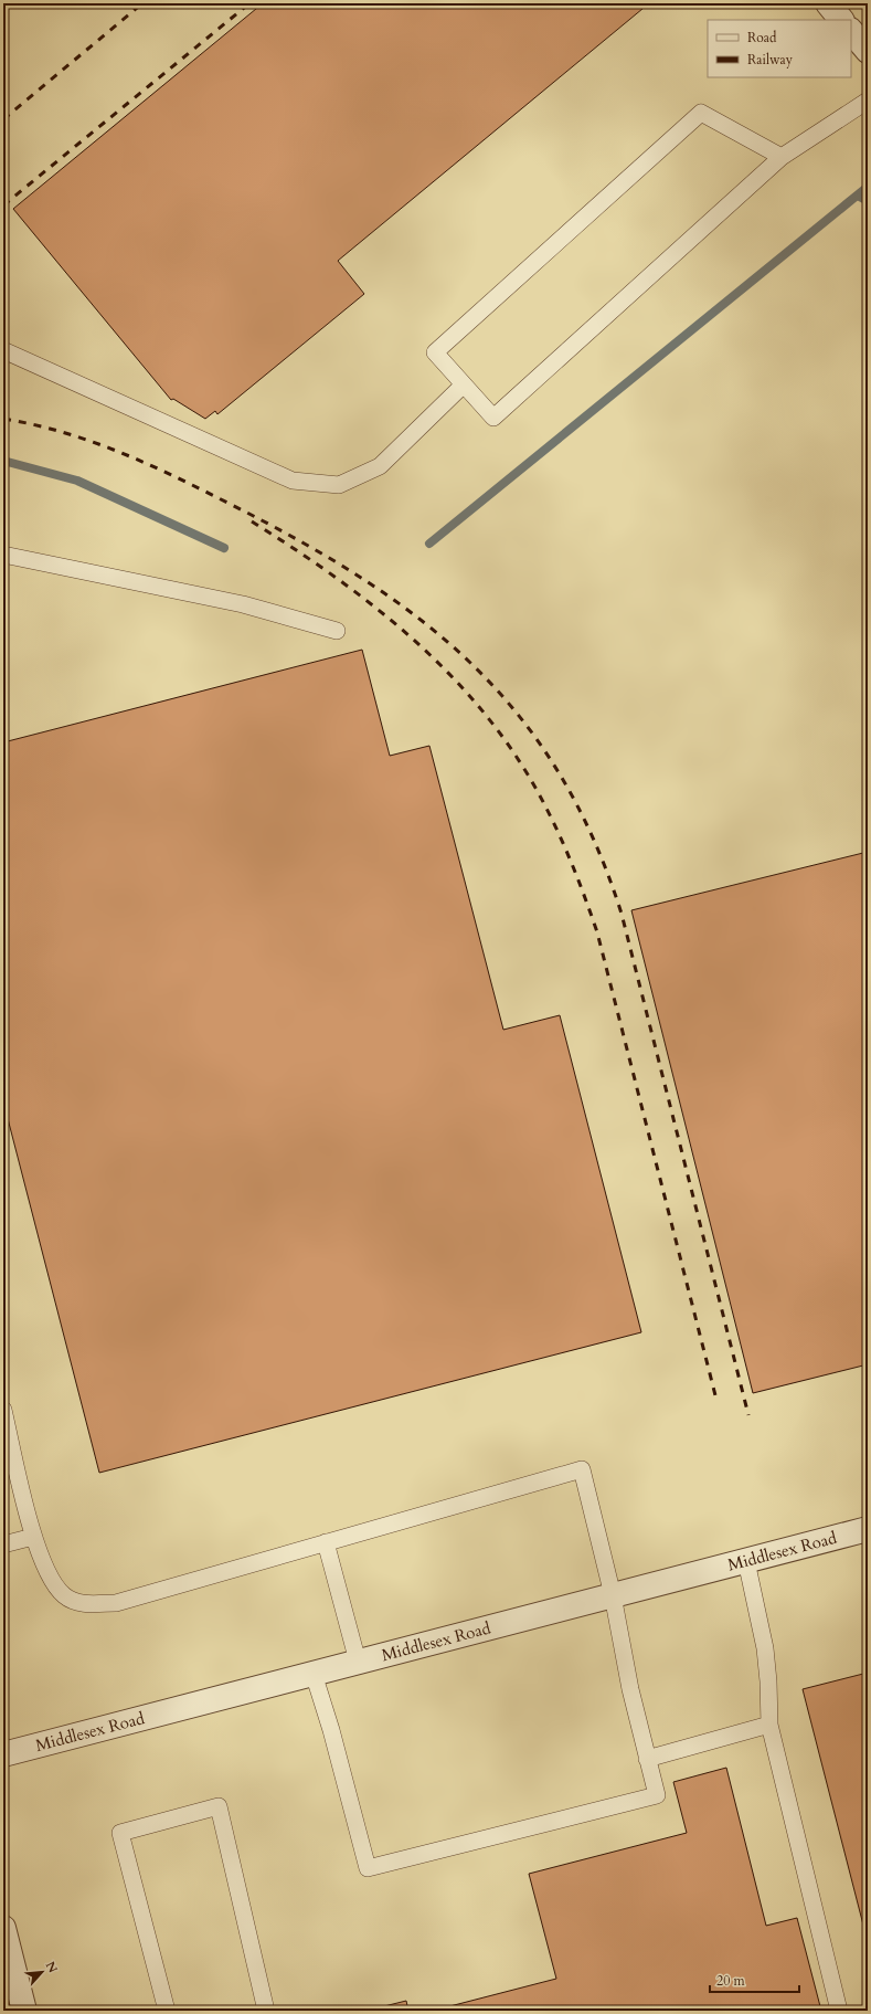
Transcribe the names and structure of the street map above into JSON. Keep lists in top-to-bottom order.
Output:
{
  "streets": {
    "street": ["Middlesex Road"]
  },
  "legend": ["Road", "Railway"],
  "scale_bar": "20 m",
  "north": "top right"
}
